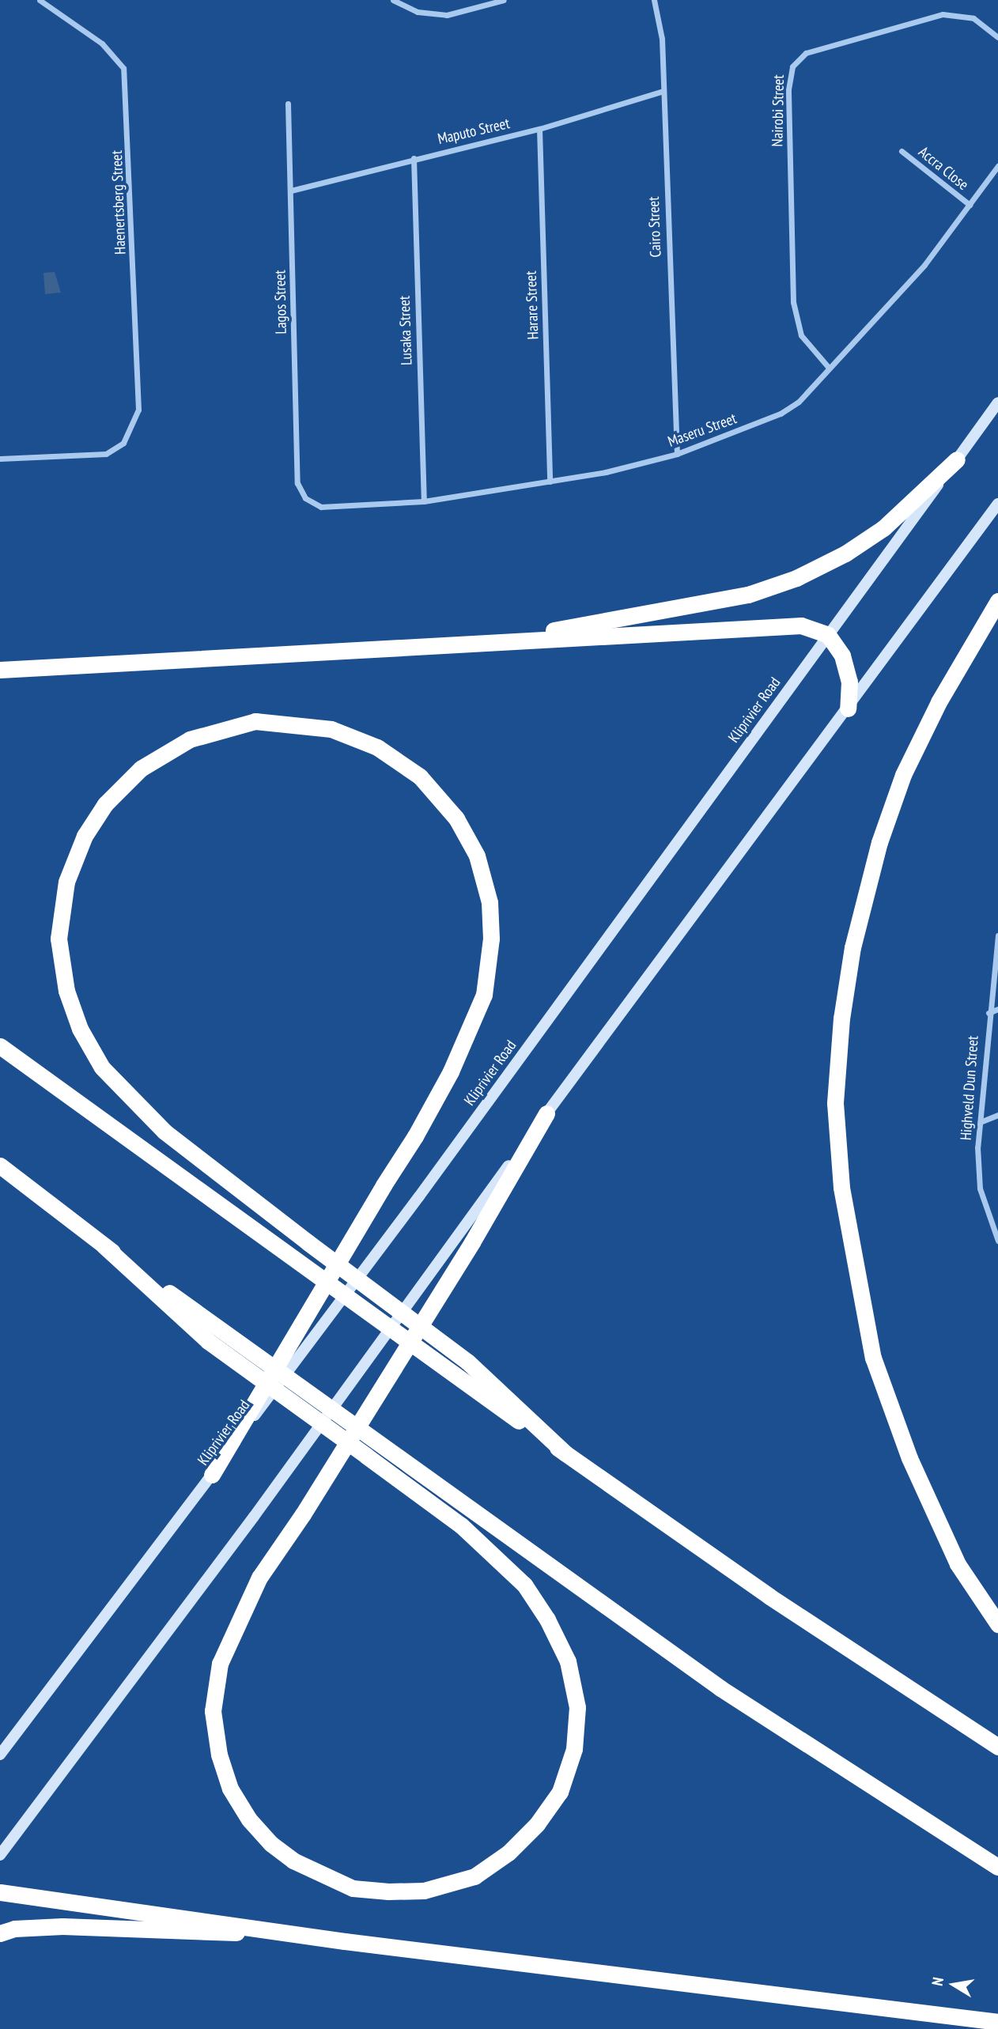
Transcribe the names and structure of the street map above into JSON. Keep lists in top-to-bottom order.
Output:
{
  "streets": {
    "main road": ["Kliprivier Road"],
    "street": [
      "Nairobi Street",
      "Maputo Street",
      "Accra Close",
      "Haenertsberg Street",
      "Cairo Street",
      "Lagos Street",
      "Harare Street",
      "Lusaka Street",
      "Maseru Street",
      "Highveld Dun Street"
    ]
  },
  "crossings": [
    ["Nairobi Street", "Maseru Street"],
    ["Maputo Street", "Cairo Street"],
    ["Maputo Street", "Lagos Street"],
    ["Maputo Street", "Harare Street"],
    ["Maputo Street", "Lusaka Street"],
    ["Accra Close", "Maseru Street"],
    ["Cairo Street", "Maseru Street"],
    ["Lagos Street", "Maseru Street"],
    ["Harare Street", "Maseru Street"],
    ["Lusaka Street", "Maseru Street"]
  ],
  "north": "left"
}
